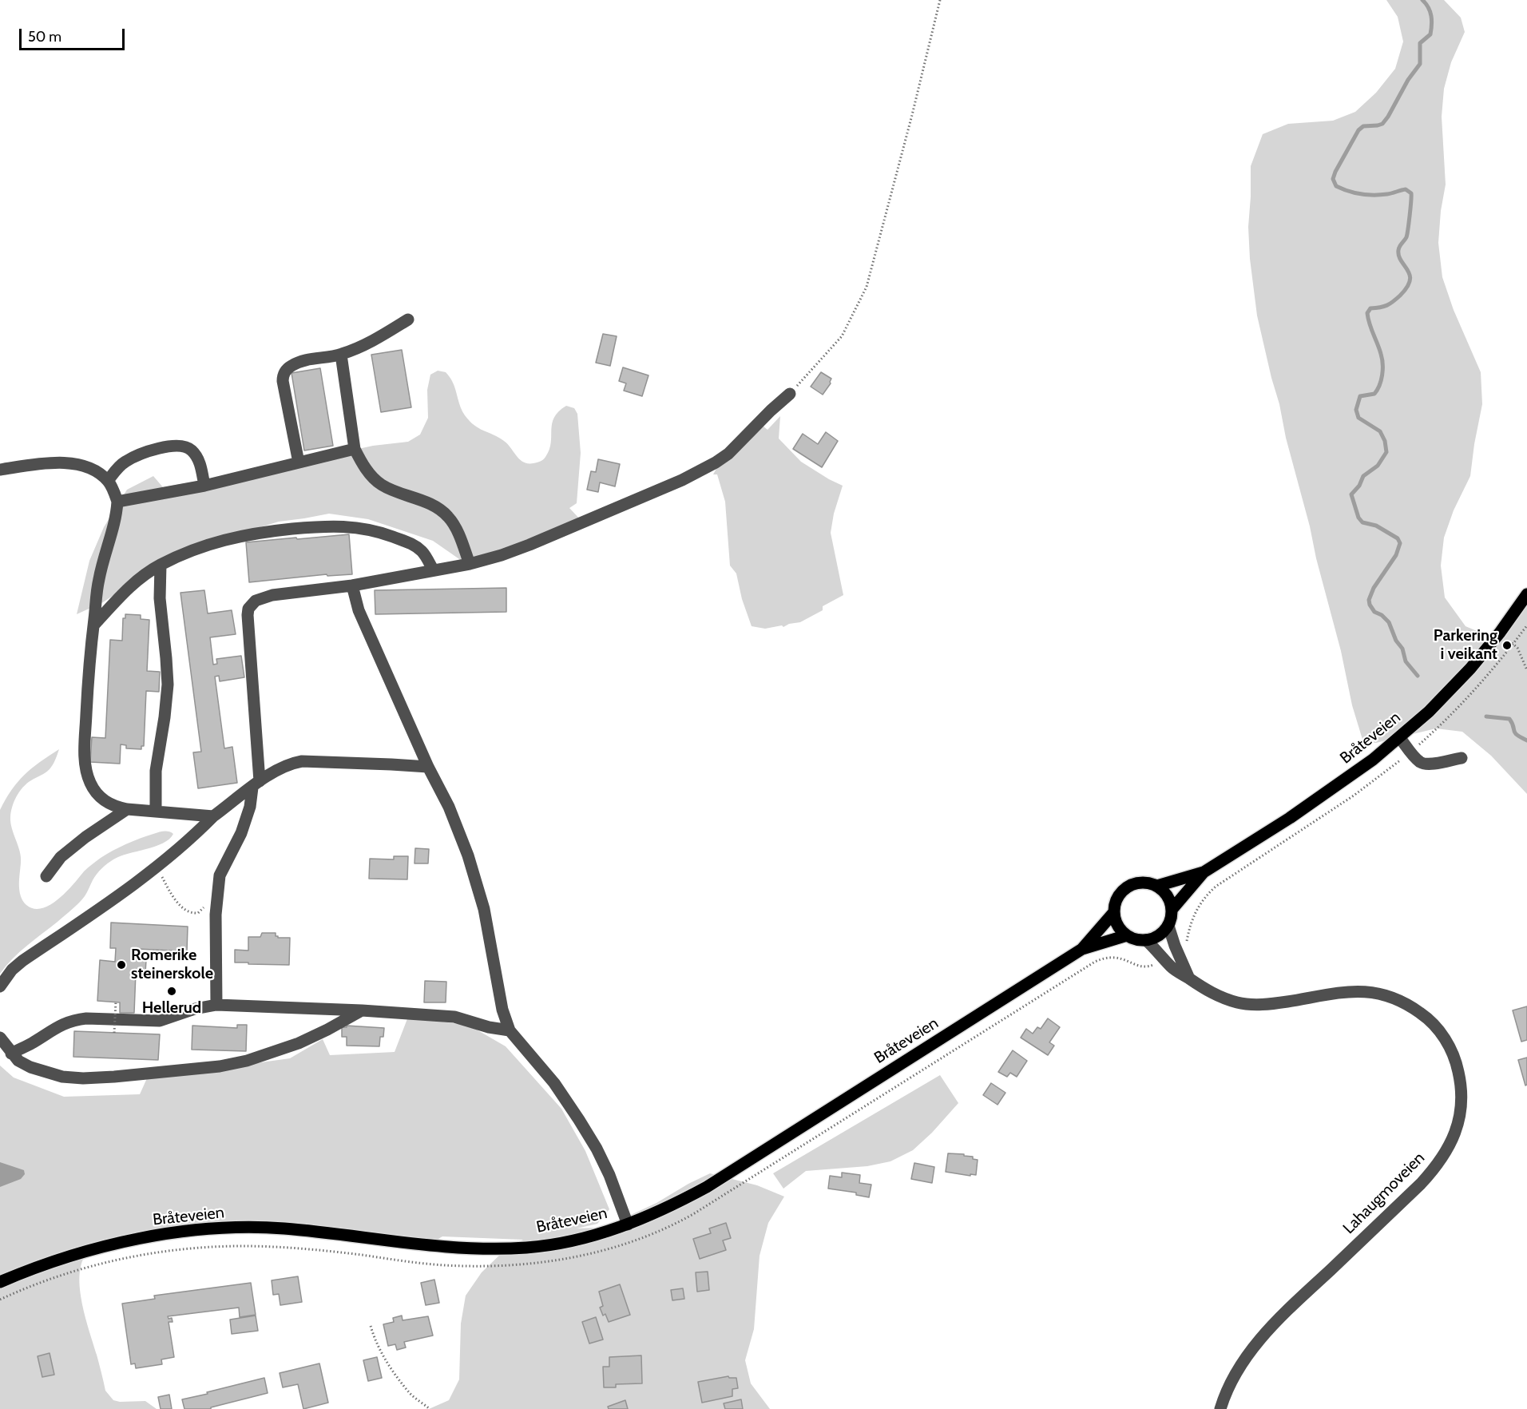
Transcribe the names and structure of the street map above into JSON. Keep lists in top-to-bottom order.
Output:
{
  "streets": {
    "main road": ["Bråteveien"],
    "street": ["Lahaugmoveien"]
  },
  "crossings": [
    ["Bråteveien", "Lahaugmoveien"]
  ],
  "places": ["Parkering i veikant", "Romerike steinerskole", "Hellerud"],
  "scale_bar": "50 m"
}
